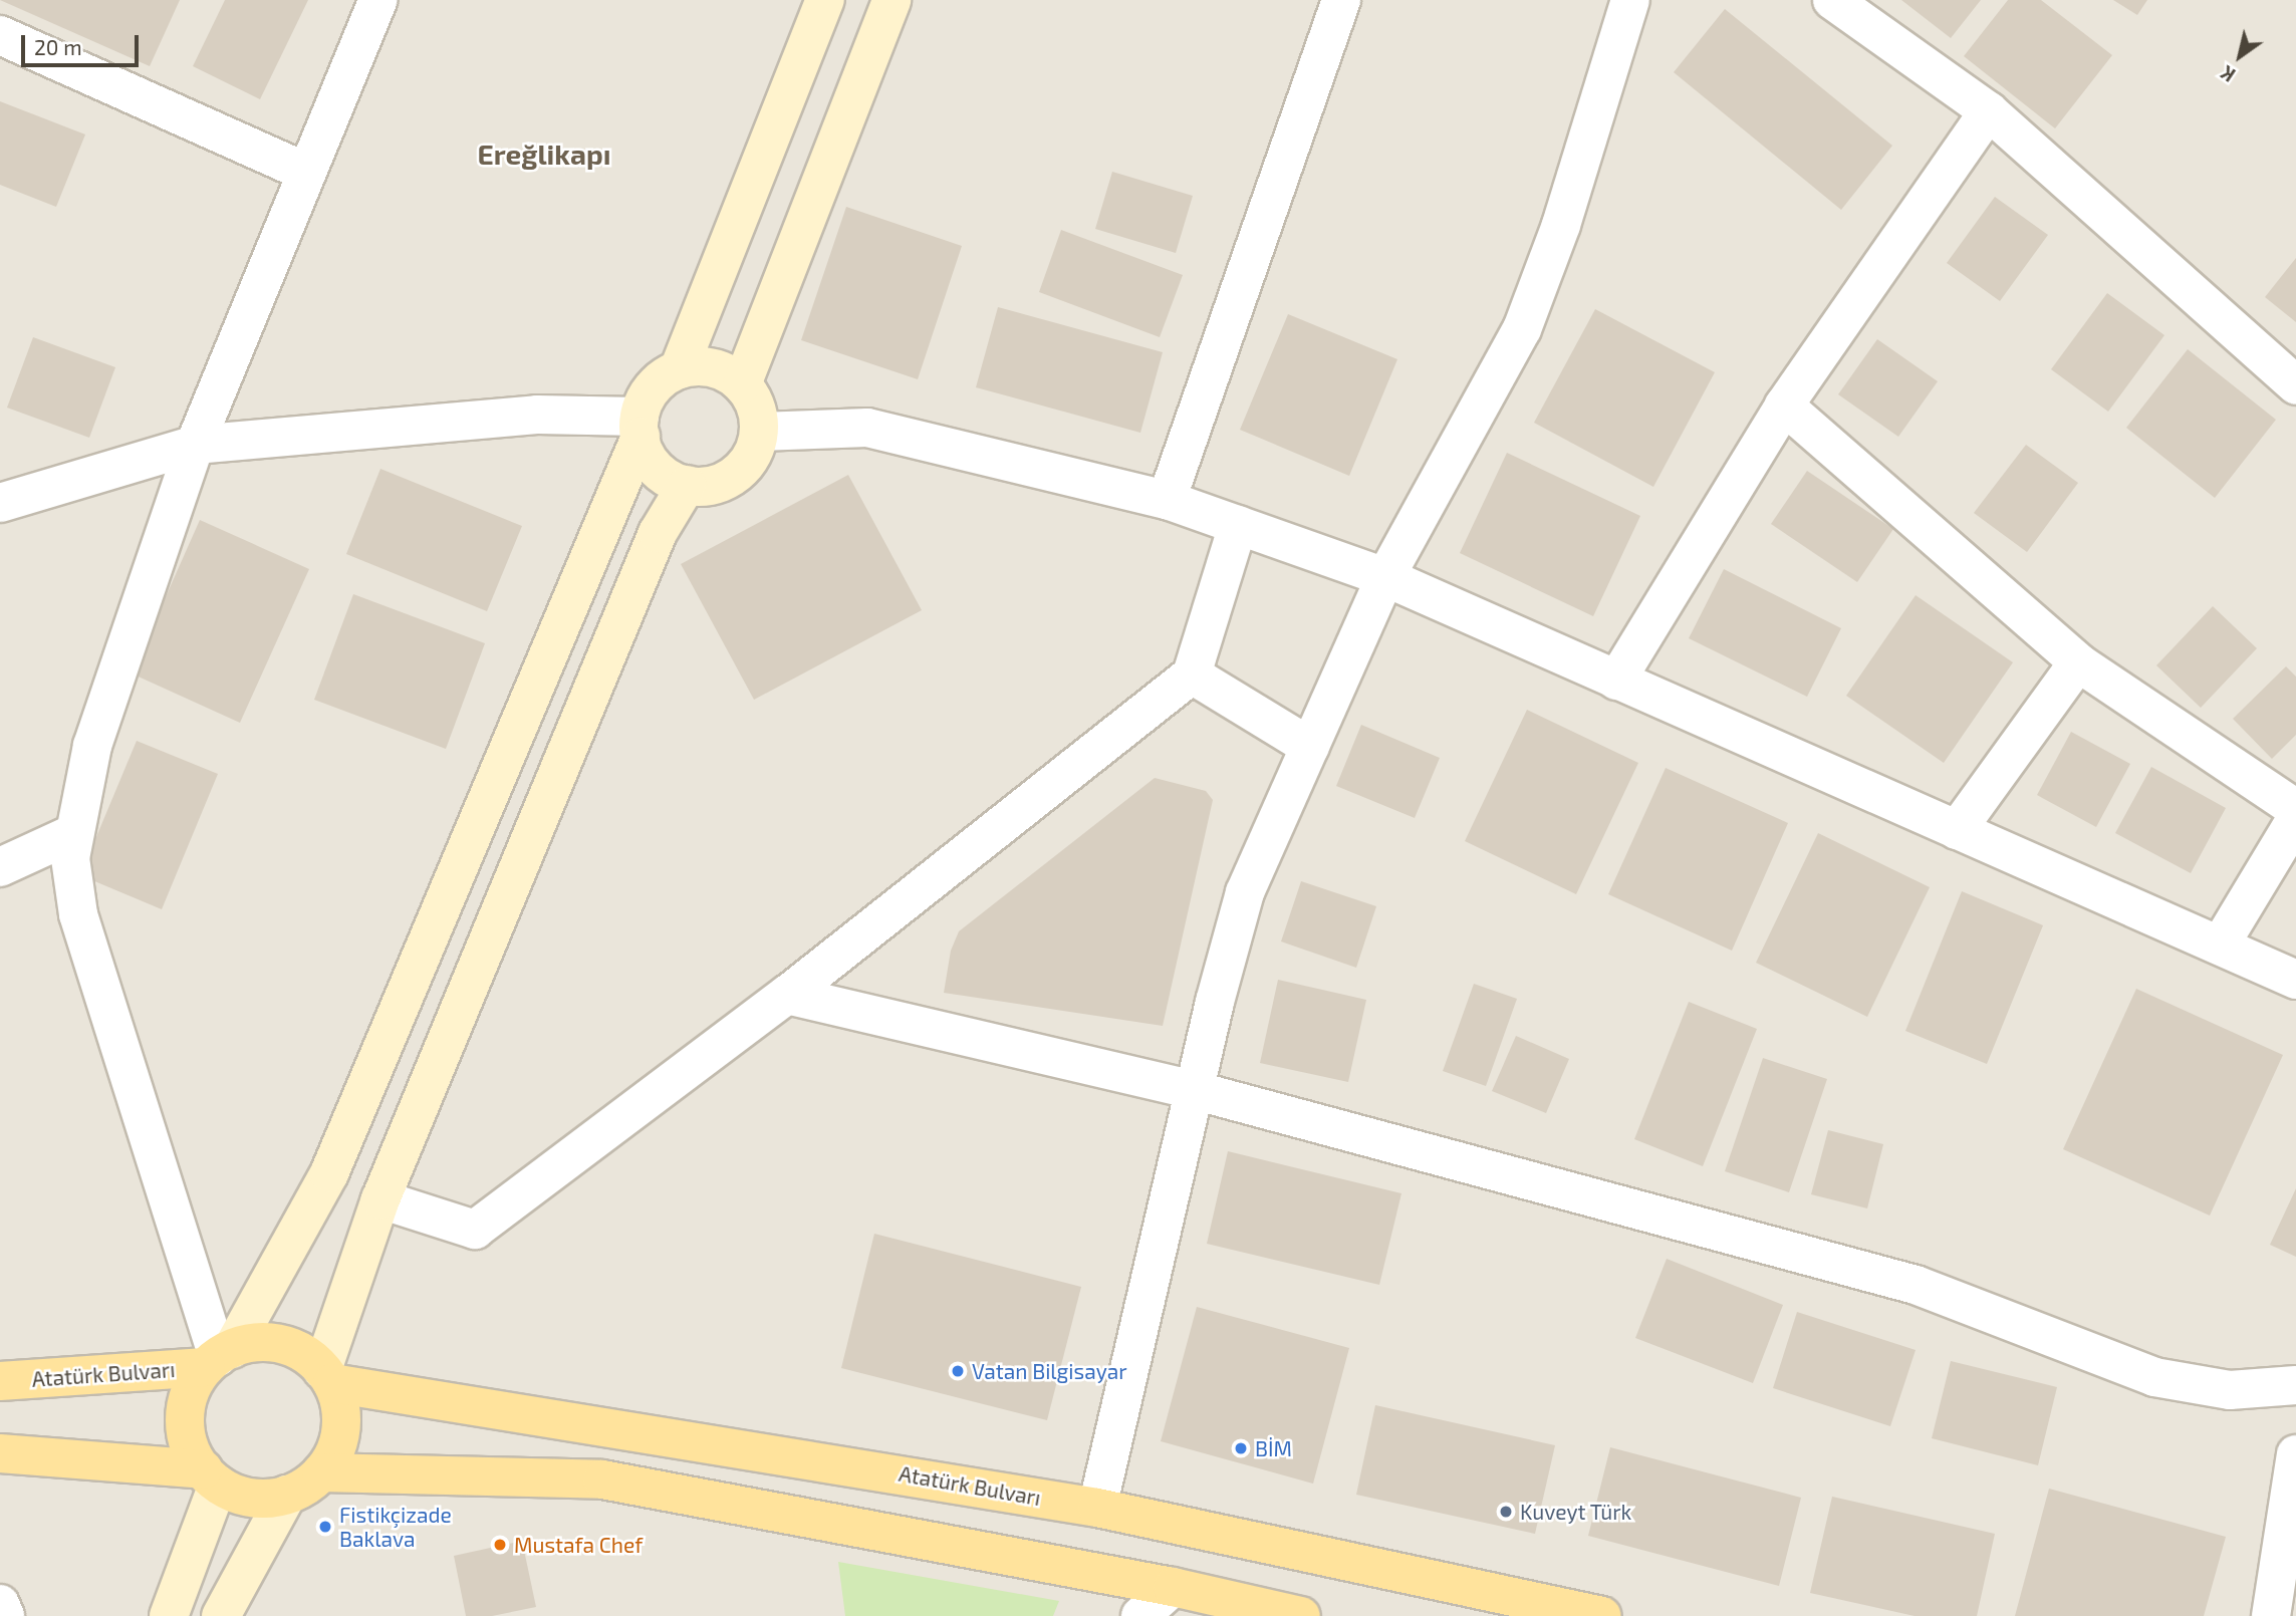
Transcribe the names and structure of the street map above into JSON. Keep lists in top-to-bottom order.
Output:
{
  "streets": {
    "main road": ["Atatürk Bulvarı"]
  },
  "districts": ["Ereğlikapı"],
  "places": [
    "Vatan Bilgisayar",
    "BİM",
    "Kuveyt Türk",
    "Fistikçizade Baklava",
    "Mustafa Chef"
  ],
  "scale_bar": "20 m",
  "north": "bottom left"
}
